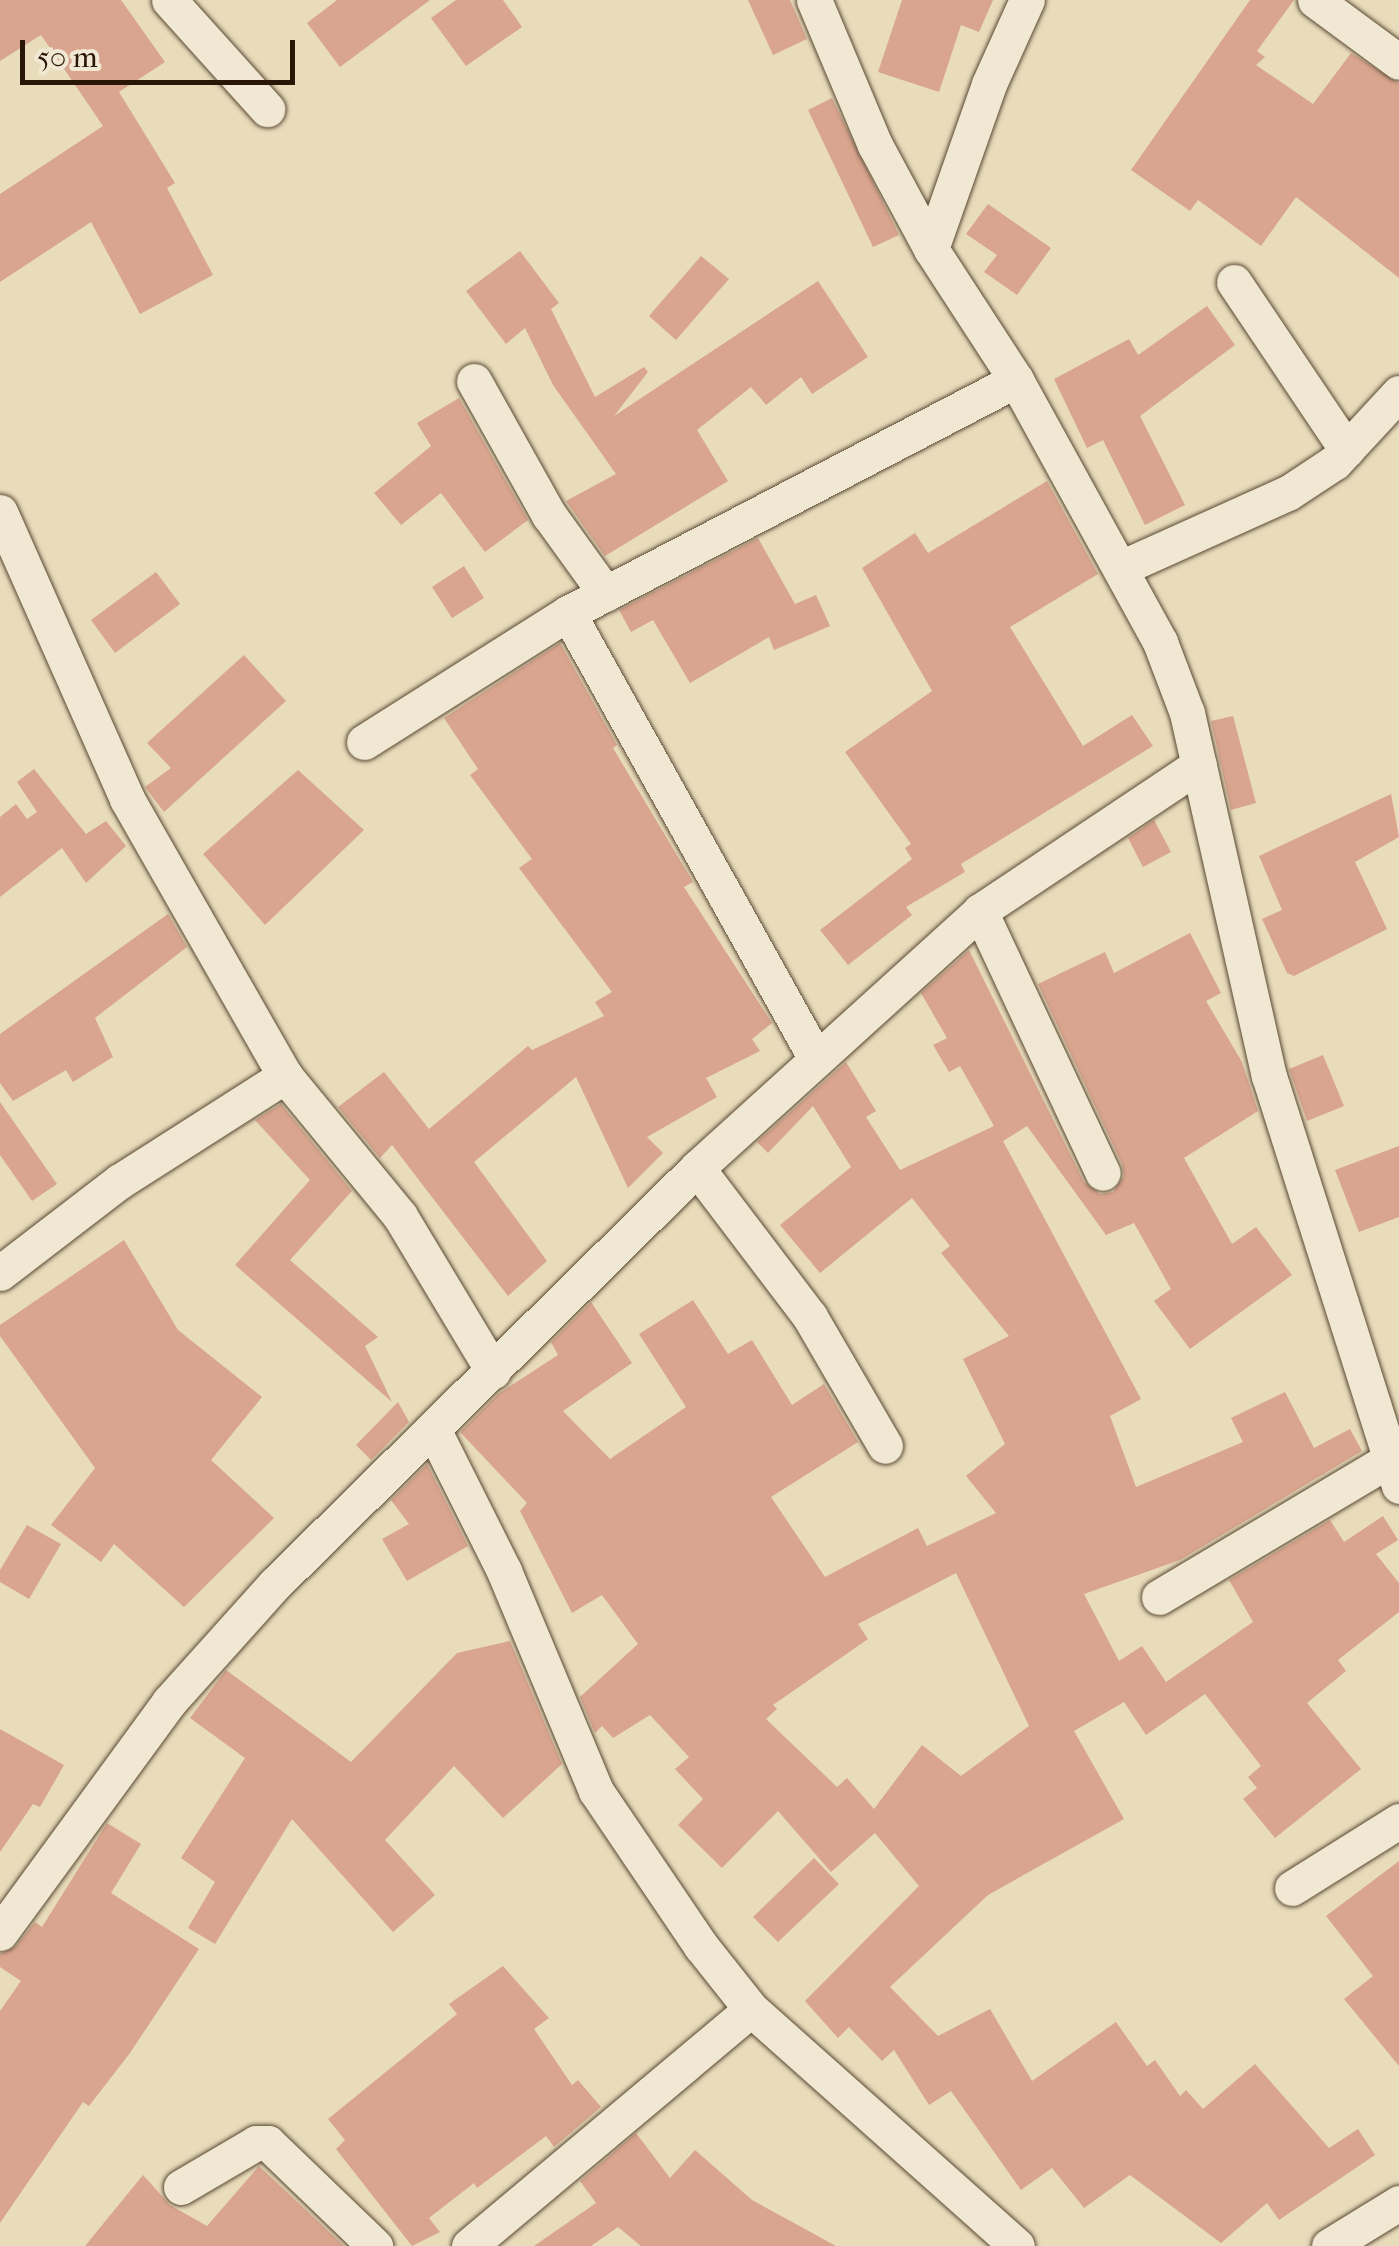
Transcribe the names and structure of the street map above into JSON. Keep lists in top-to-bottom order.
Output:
{
  "scale_bar": "50 m"
}
